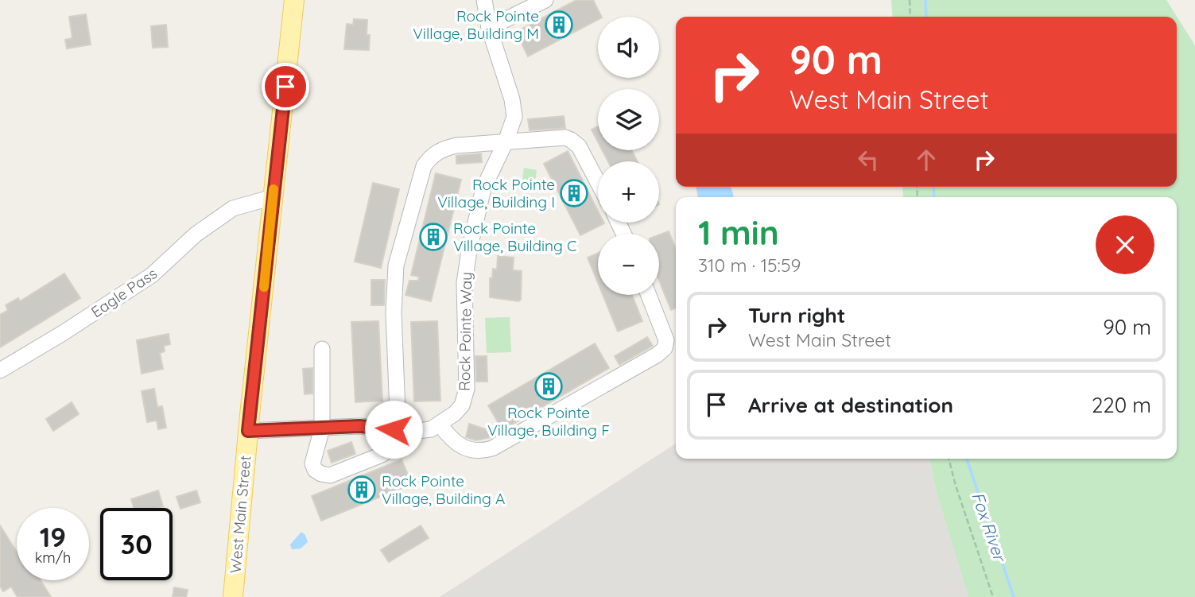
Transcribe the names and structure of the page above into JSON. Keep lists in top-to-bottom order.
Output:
{
  "streets": {
    "main road": ["West Main Street"],
    "street": ["Eagle Pass", "Rock Pointe Way"]
  },
  "crossings": [
    ["Eagle Pass", "West Main Street"],
    ["Rock Pointe Way", "West Main Street"]
  ],
  "water": ["Fox River"],
  "places": {
    "building": [
      "Rock Pointe Village, Building M",
      "Rock Pointe Village, Building I",
      "Rock Pointe Village, Building C",
      "Rock Pointe Village, Building F",
      "Rock Pointe Village, Building A"
    ]
  },
  "page": {
    "map_buttons": ["+", "−"],
    "turn": ["90 m", "West Main Street"],
    "heading": ["1 min", "310 m · 15:59"],
    "list": [
      {
        "name": "Turn right",
        "note": "West Main Street",
        "value": "90 m"
      },
      {
        "name": "Arrive at destination",
        "value": "220 m"
      }
    ],
    "speed": "19 km/h",
    "limit": "30"
  }
}
